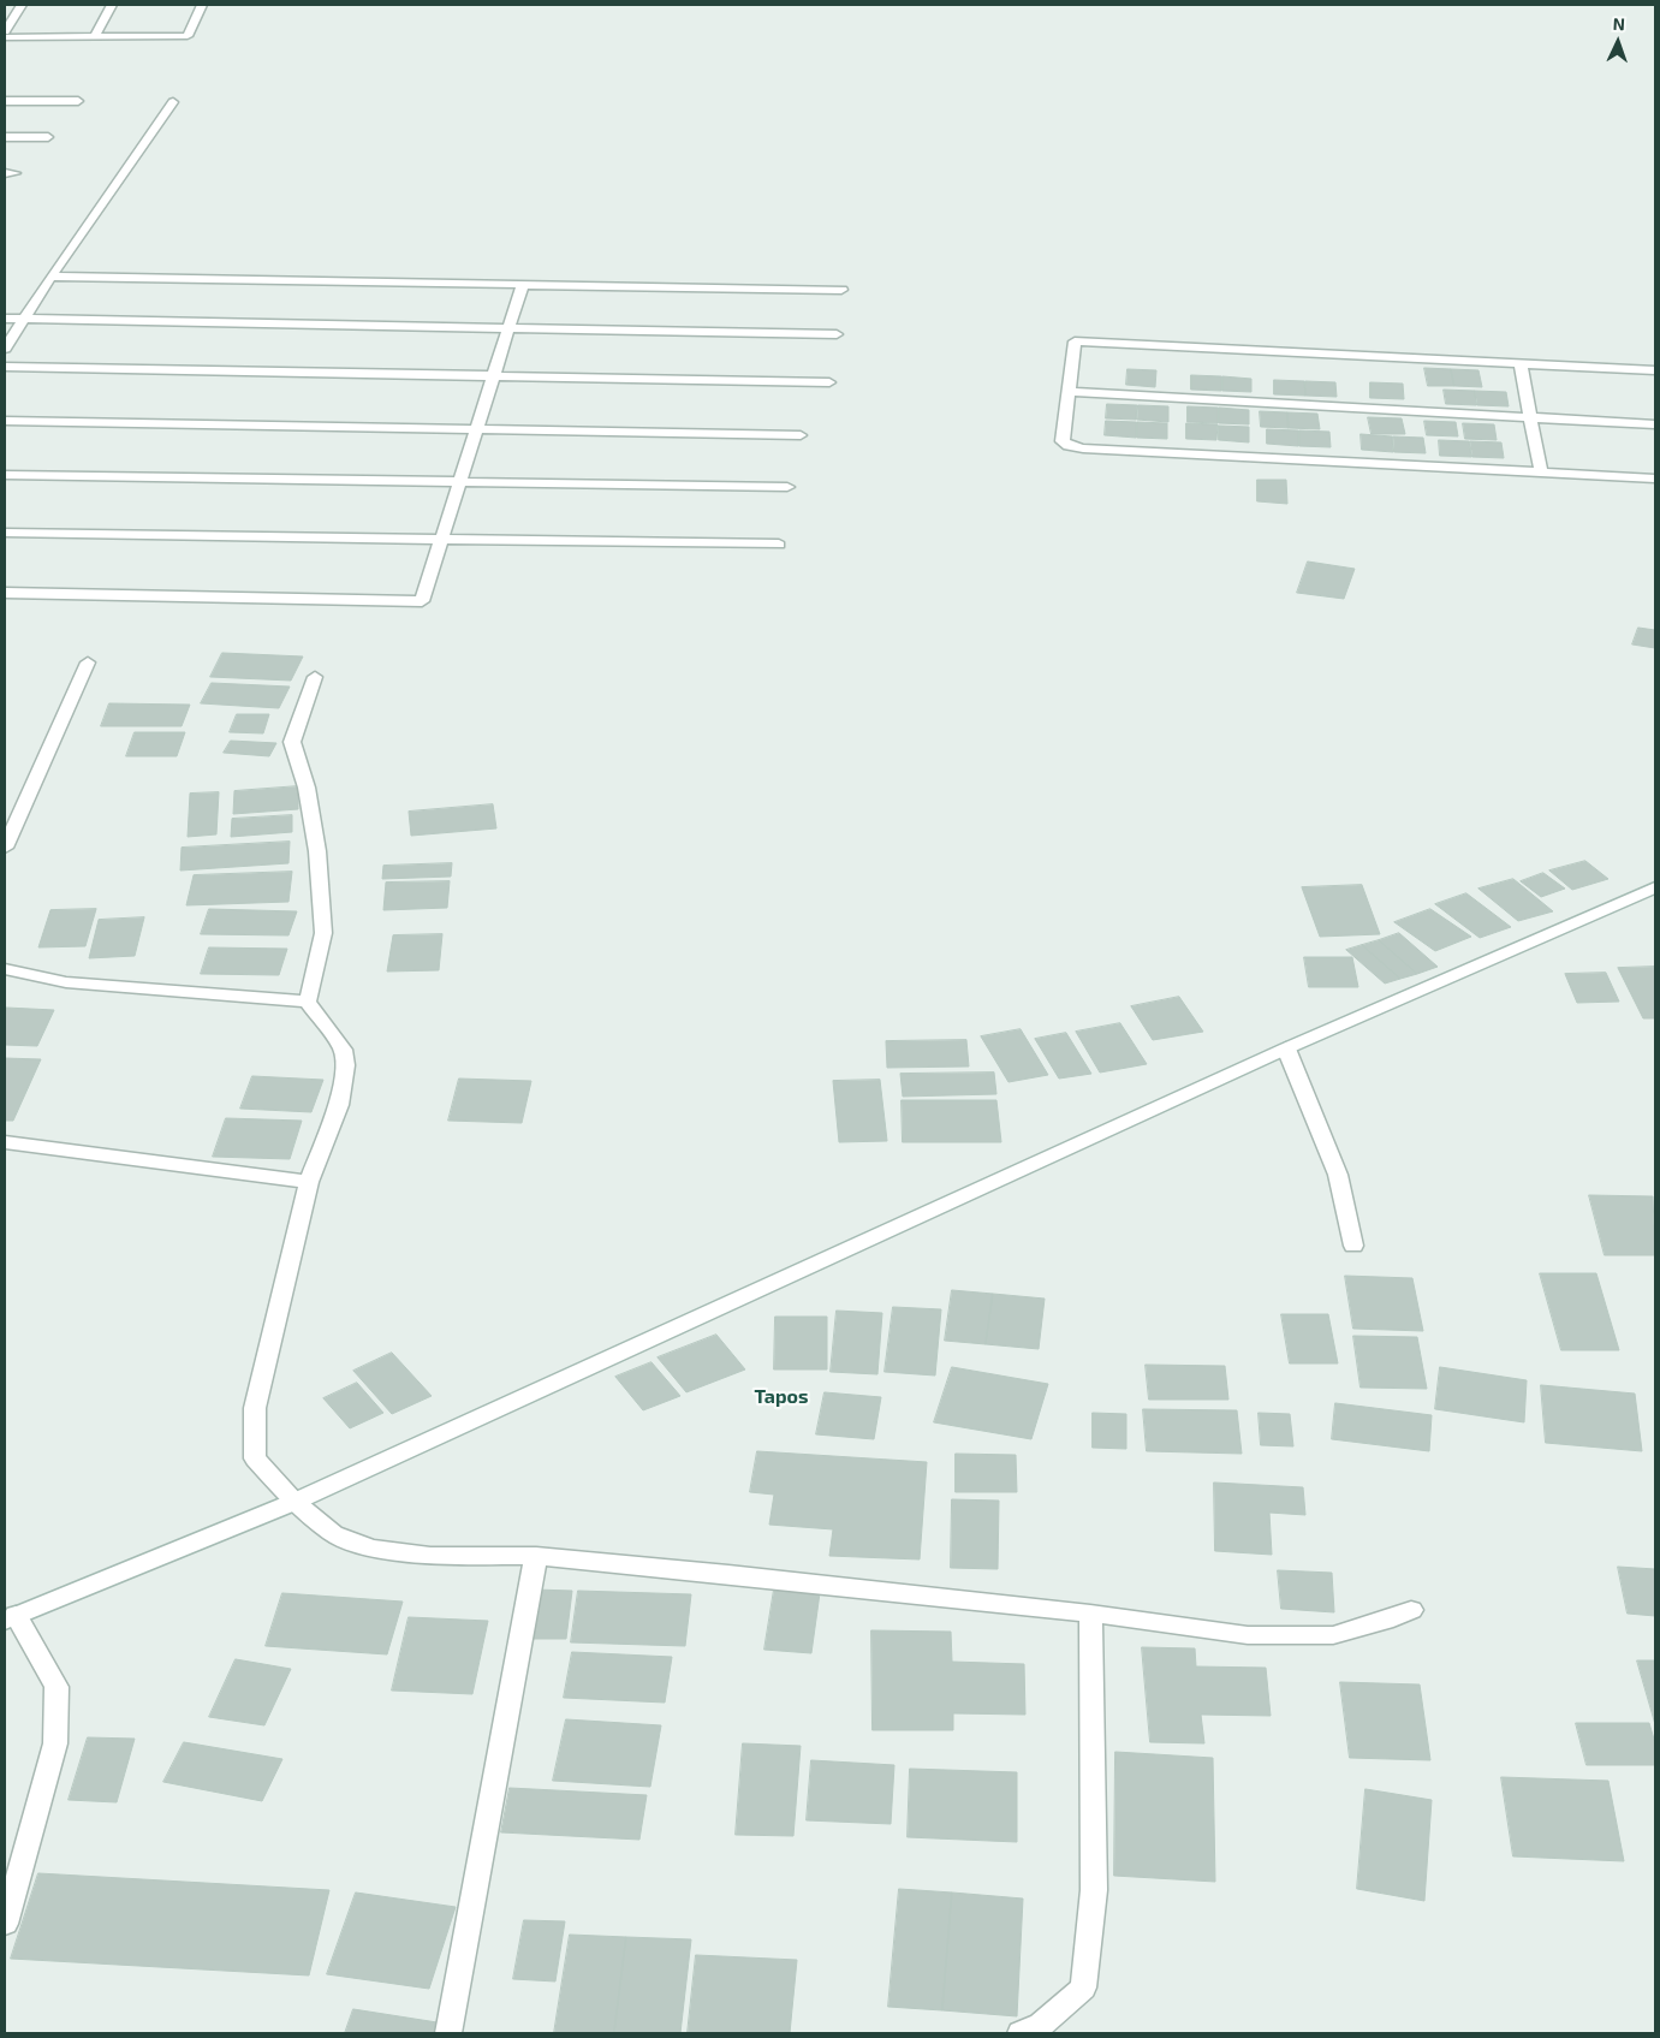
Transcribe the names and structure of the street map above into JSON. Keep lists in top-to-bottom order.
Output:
{
  "districts": ["Tapos"],
  "north": "top"
}
